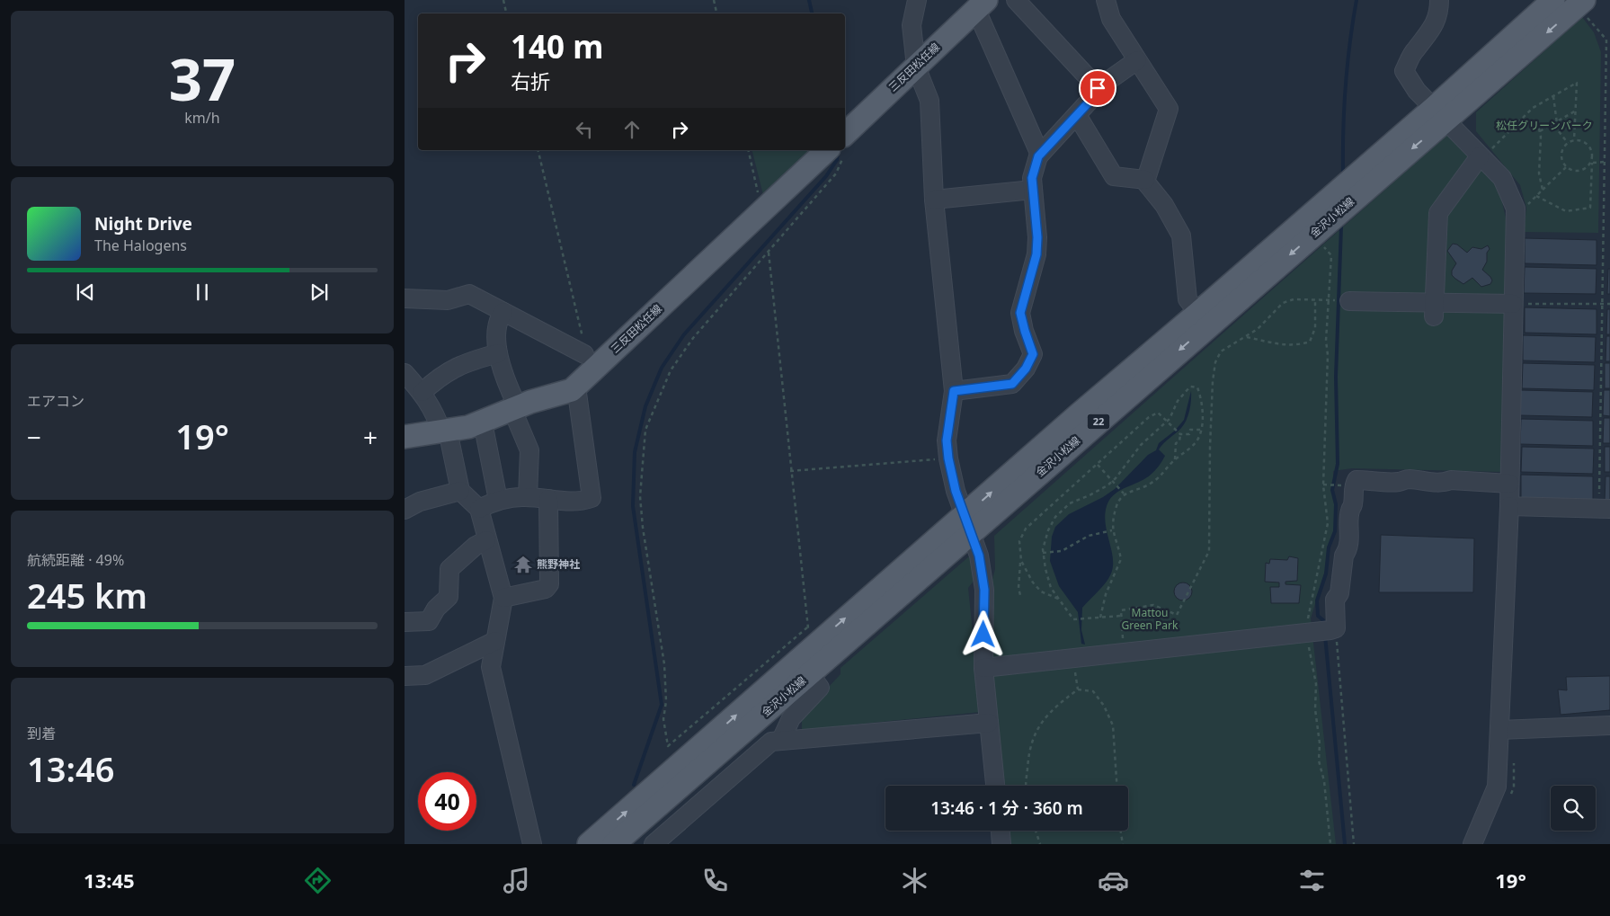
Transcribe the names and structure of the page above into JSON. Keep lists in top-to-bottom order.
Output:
{
  "streets": {
    "main road": ["三反田松任線", "金沢小松線", "22"]
  },
  "parks": ["松任グリーンパーク", "Mattou Green Park"],
  "places": {
    "temple": ["熊野神社"]
  },
  "page": {
    "tile": [
      ["37", "km/h"],
      "エアコン",
      ["航続距離 · 49%", "245 km"],
      ["到着", "13:46"]
    ],
    "turn": ["140 m", "右折"],
    "song": ["Night Drive", "The Halogens"],
    "heat": ["−", "19°", "+"],
    "limit": "40",
    "trip": "13:46 · 1 分 · 360 m",
    "tabs": ["13:45", "19°"]
  }
}
